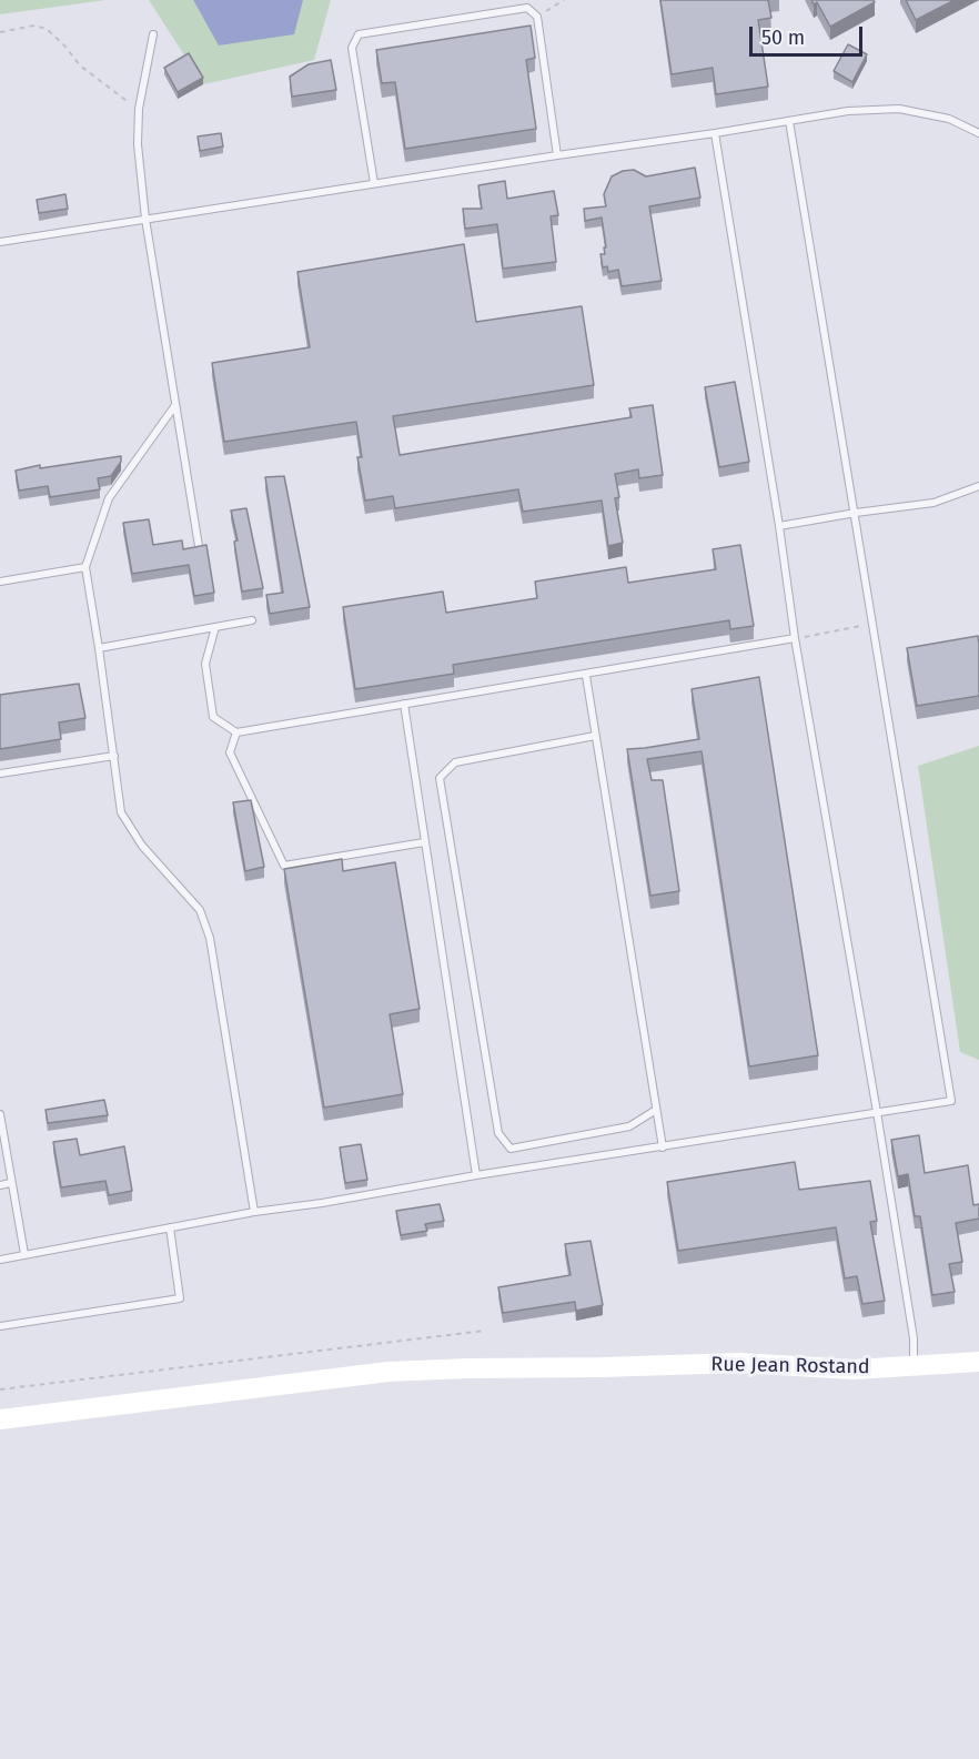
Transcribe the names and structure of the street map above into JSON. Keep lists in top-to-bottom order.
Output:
{
  "streets": {
    "street": ["Rue Jean Rostand"]
  },
  "scale_bar": "50 m"
}
